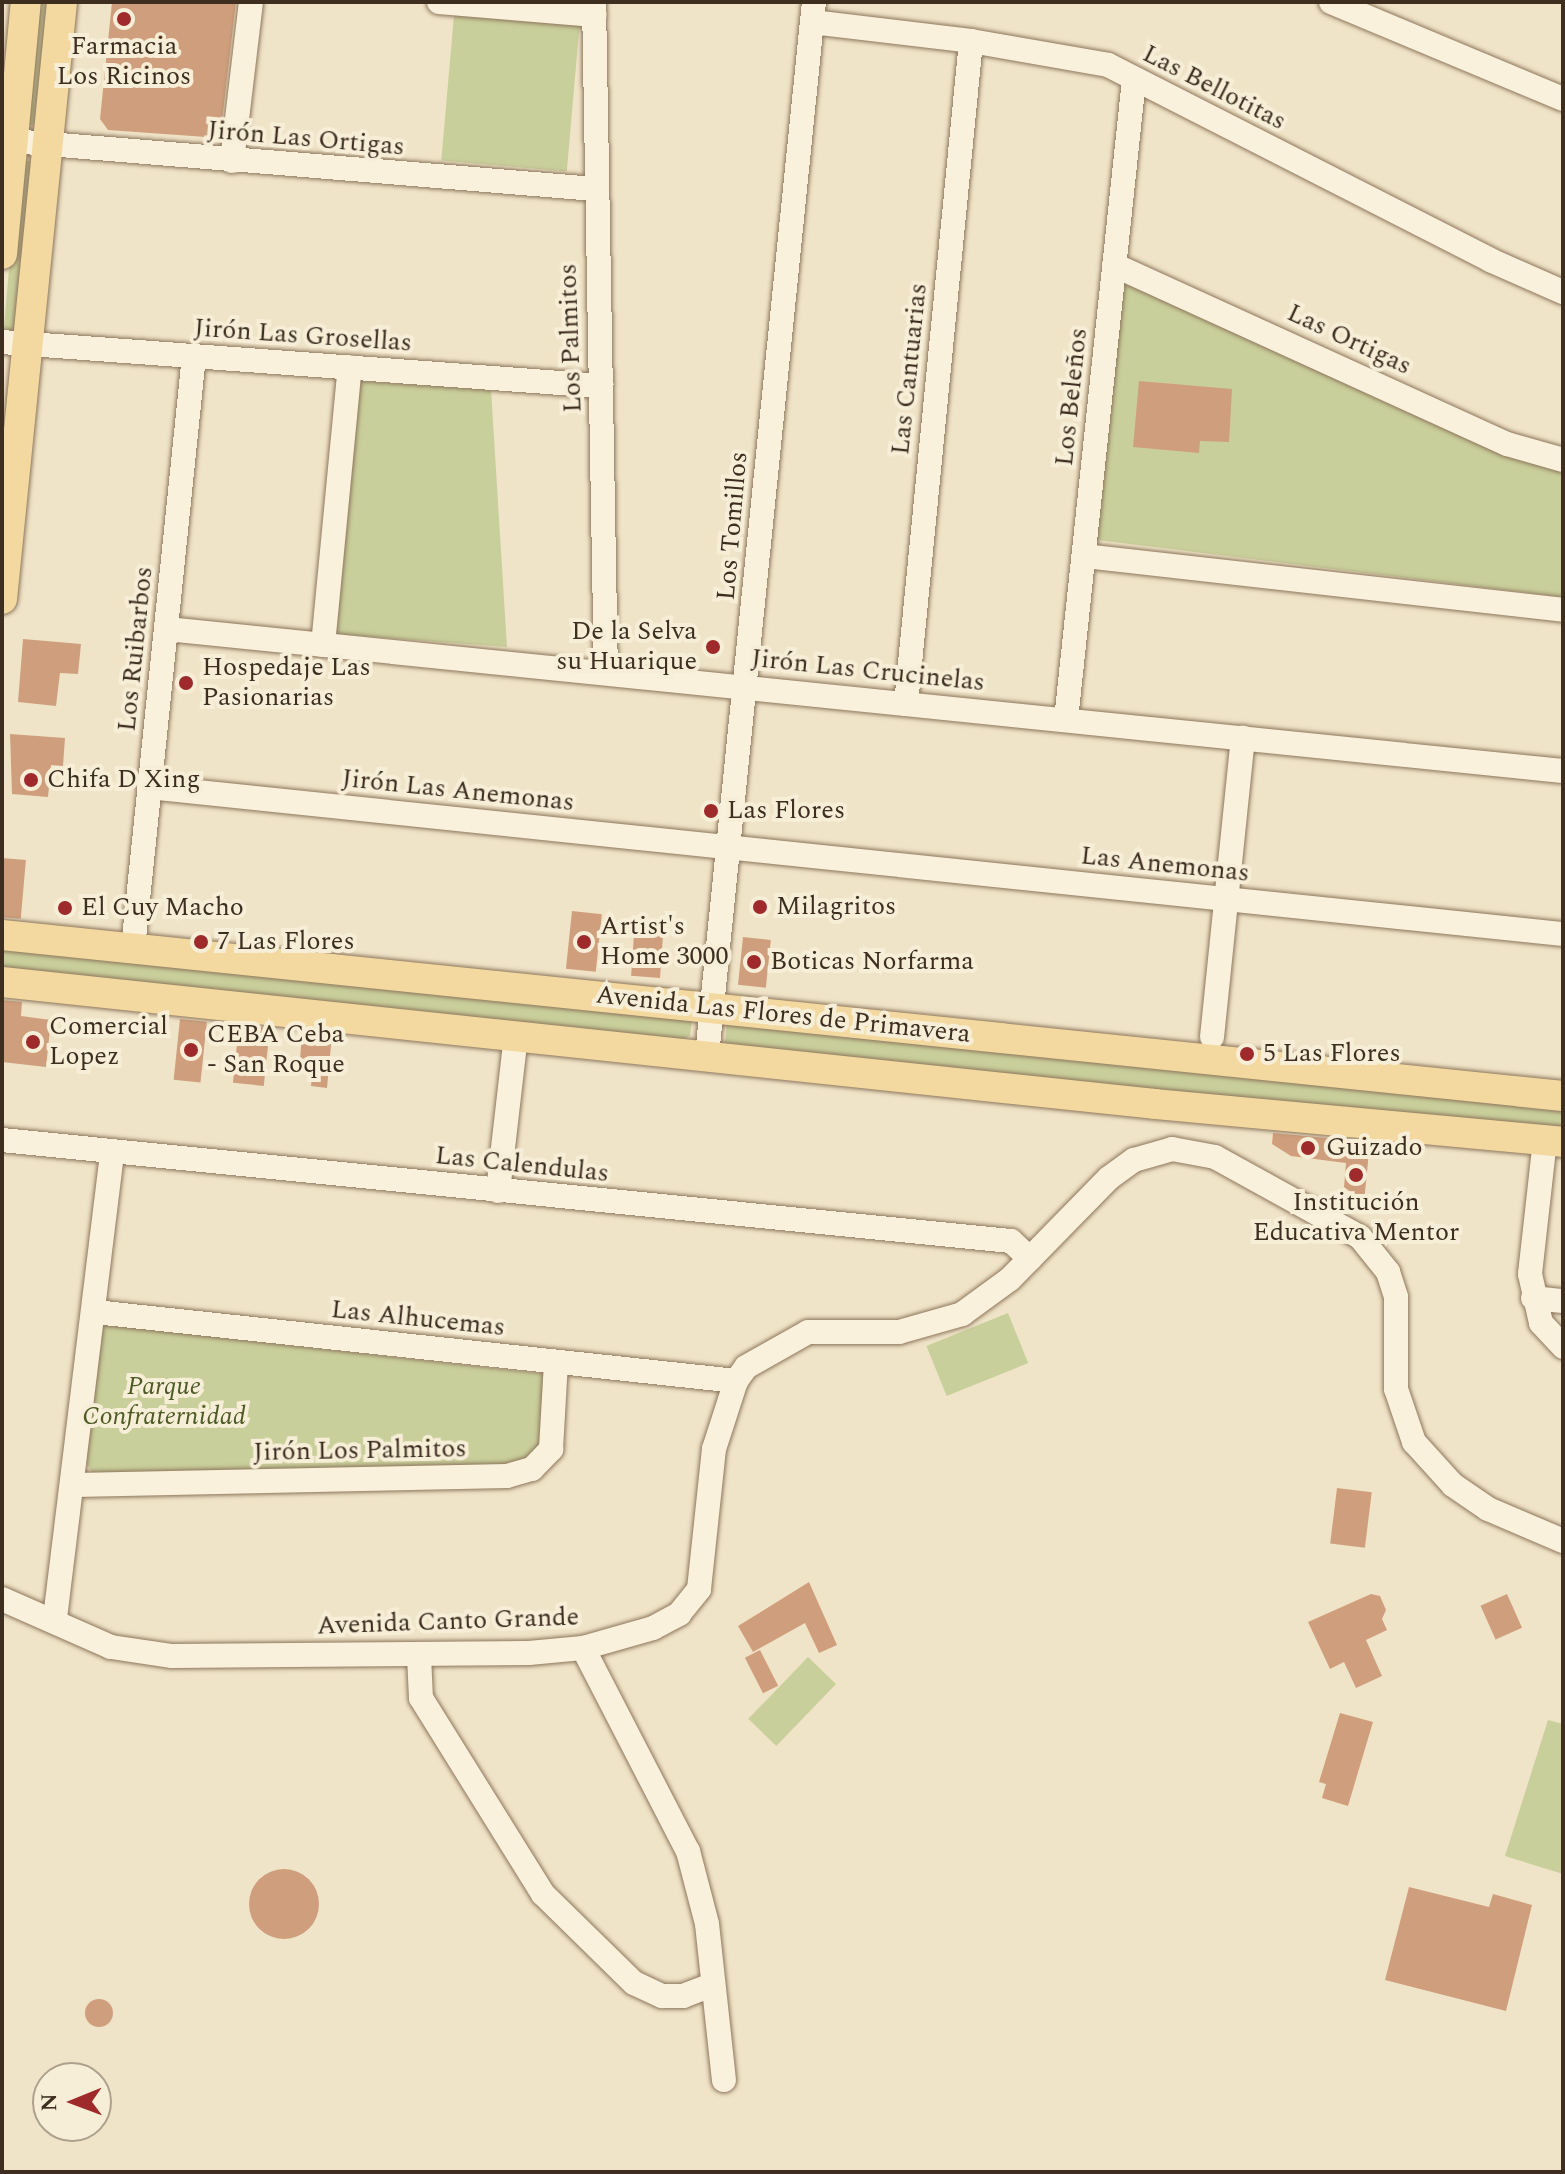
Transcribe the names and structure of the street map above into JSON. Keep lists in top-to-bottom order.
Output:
{
  "streets": {
    "main road": ["Avenida Las Flores de Primavera"],
    "street": [
      "Las Bellotitas",
      "Jirón Las Ortigas",
      "Jirón Las Grosellas",
      "Los Palmitos",
      "Las Ortigas",
      "Las Cantuarias",
      "Los Beleños",
      "Los Tomillos",
      "Los Ruibarbos",
      "Jirón Las Crucinelas",
      "Jirón Las Anemonas",
      "Las Anemonas",
      "Las Calendulas",
      "Las Alhucemas",
      "Jirón Los Palmitos",
      "Avenida Canto Grande"
    ]
  },
  "crossings": [
    ["Las Bellotitas", "Las Cantuarias"],
    ["Las Bellotitas", "Los Beleños"],
    ["Las Bellotitas", "Los Tomillos"],
    ["Jirón Las Ortigas", "Los Palmitos"],
    ["Jirón Las Grosellas", "Los Palmitos"],
    ["Jirón Las Grosellas", "Los Ruibarbos"],
    ["Los Palmitos", "Jirón Las Crucinelas"],
    ["Las Ortigas", "Los Beleños"],
    ["Las Cantuarias", "Jirón Las Crucinelas"],
    ["Los Beleños", "Jirón Las Crucinelas"],
    ["Los Tomillos", "Jirón Las Crucinelas"],
    ["Los Tomillos", "Jirón Las Anemonas"],
    ["Los Tomillos", "Avenida Las Flores de Primavera"],
    ["Los Ruibarbos", "Jirón Las Crucinelas"],
    ["Los Ruibarbos", "Jirón Las Anemonas"],
    ["Los Ruibarbos", "Avenida Las Flores de Primavera"],
    ["Jirón Las Anemonas", "Las Anemonas"],
    ["Las Calendulas", "Avenida Canto Grande"],
    ["Las Alhucemas", "Jirón Los Palmitos"],
    ["Las Alhucemas", "Avenida Canto Grande"]
  ],
  "parks": ["Parque Confraternidad"],
  "places": [
    "Farmacia Los Ricinos",
    "De la Selva su Huarique",
    "Hospedaje Las Pasionarias",
    "Chifa D Xing",
    "Las Flores",
    "Milagritos",
    "El Cuy Macho",
    "7 Las Flores",
    "Artist's Home 3000",
    "Boticas Norfarma",
    "Comercial Lopez",
    "CEBA Ceba - San Roque",
    "5 Las Flores",
    "Guizado",
    "Institución Educativa Mentor"
  ],
  "north": "left"
}
